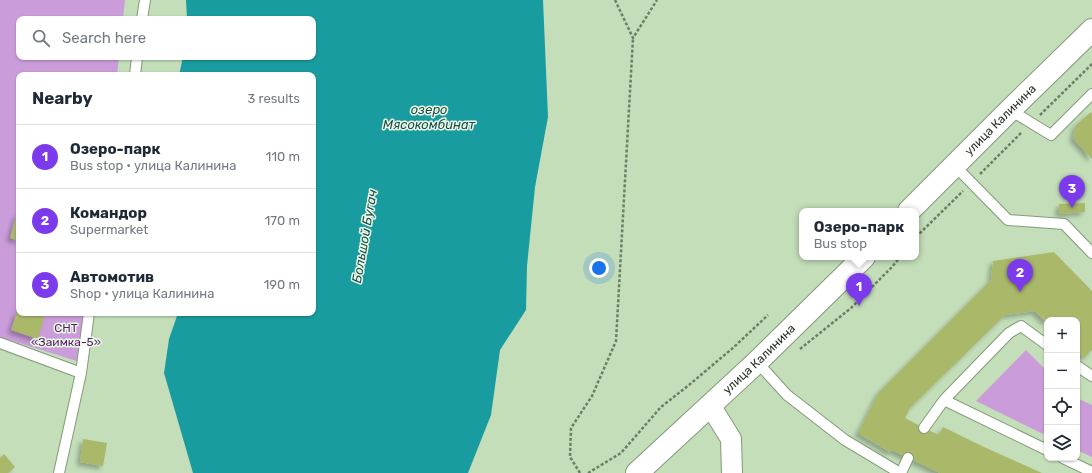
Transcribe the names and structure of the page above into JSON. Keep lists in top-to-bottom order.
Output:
{
  "streets": {
    "main road": ["улица Калинина"]
  },
  "water": ["озеро Мясокомбинат", "Большой Бугач"],
  "parks": ["СНТ «Заимка-5»"],
  "page": {
    "search": "Search here",
    "heading": ["Nearby", "3 results"],
    "list": [
      {
        "mark": "1",
        "name": "Озеро-парк",
        "note": "Bus stop · улица Калинина",
        "value": "110 m"
      },
      {
        "mark": "2",
        "name": "Командор",
        "note": "Supermarket",
        "value": "170 m"
      },
      {
        "mark": "3",
        "name": "Автомотив",
        "note": "Shop · улица Калинина",
        "value": "190 m"
      }
    ],
    "pins": ["3", "2", "1"],
    "popup": ["Озеро-парк", "Bus stop"],
    "map_buttons": ["+", "−"]
  }
}
